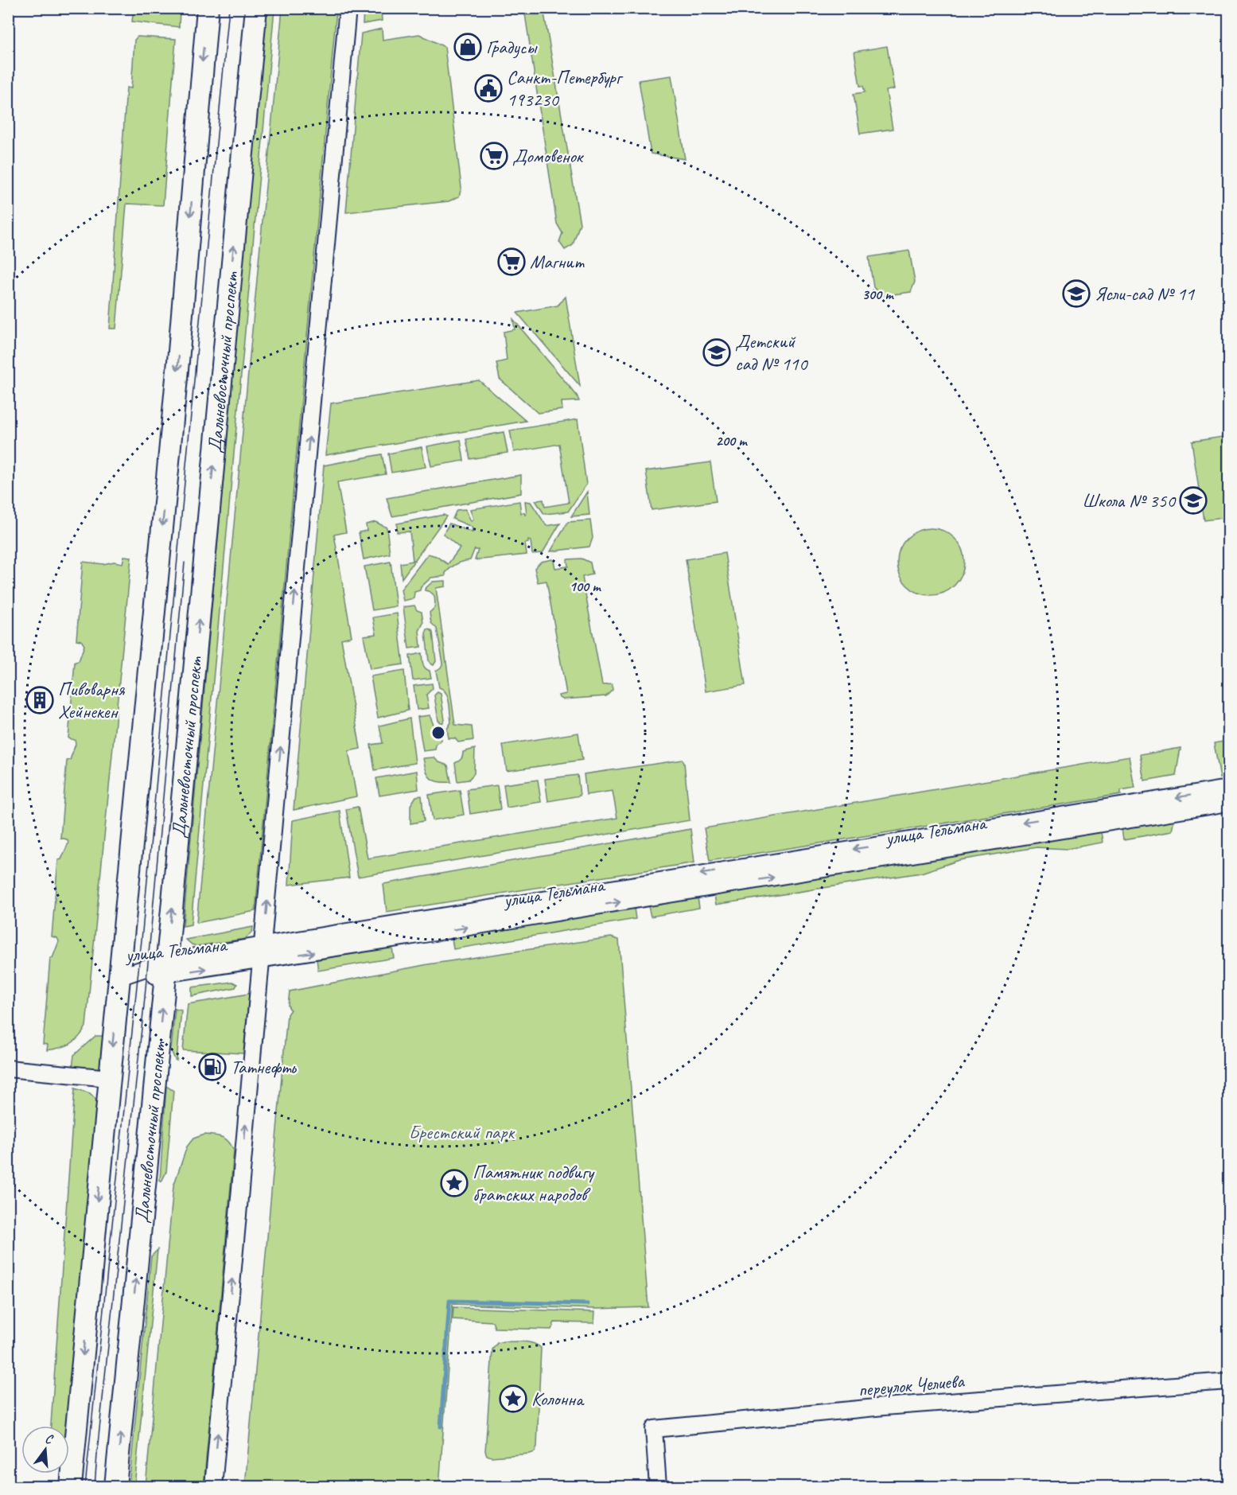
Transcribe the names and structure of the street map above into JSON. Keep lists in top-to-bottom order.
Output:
{
  "streets": {
    "main road": ["Дальневосточный проспект"],
    "street": ["улица Тельмана", "переулок Челиева"]
  },
  "crossings": [
    ["Дальневосточный проспект", "улица Тельмана"]
  ],
  "parks": ["Брестский парк"],
  "places": {
    "shop": ["Градусы"],
    "public building": ["Санкт-Петербург 193230"],
    "supermarket": ["Домовенок", "Магнит"],
    "school or university": ["Ясли-сад № 11", "Детский сад № 110", "Школа № 350"],
    "building": ["Пивоварня Хейнекен"],
    "fuel station": ["Татнефть"],
    "place": ["Памятник подвигу братских народов", "Колонна"]
  },
  "north": "top",
  "rings": ["300 m", "200 m", "100 m"]
}
